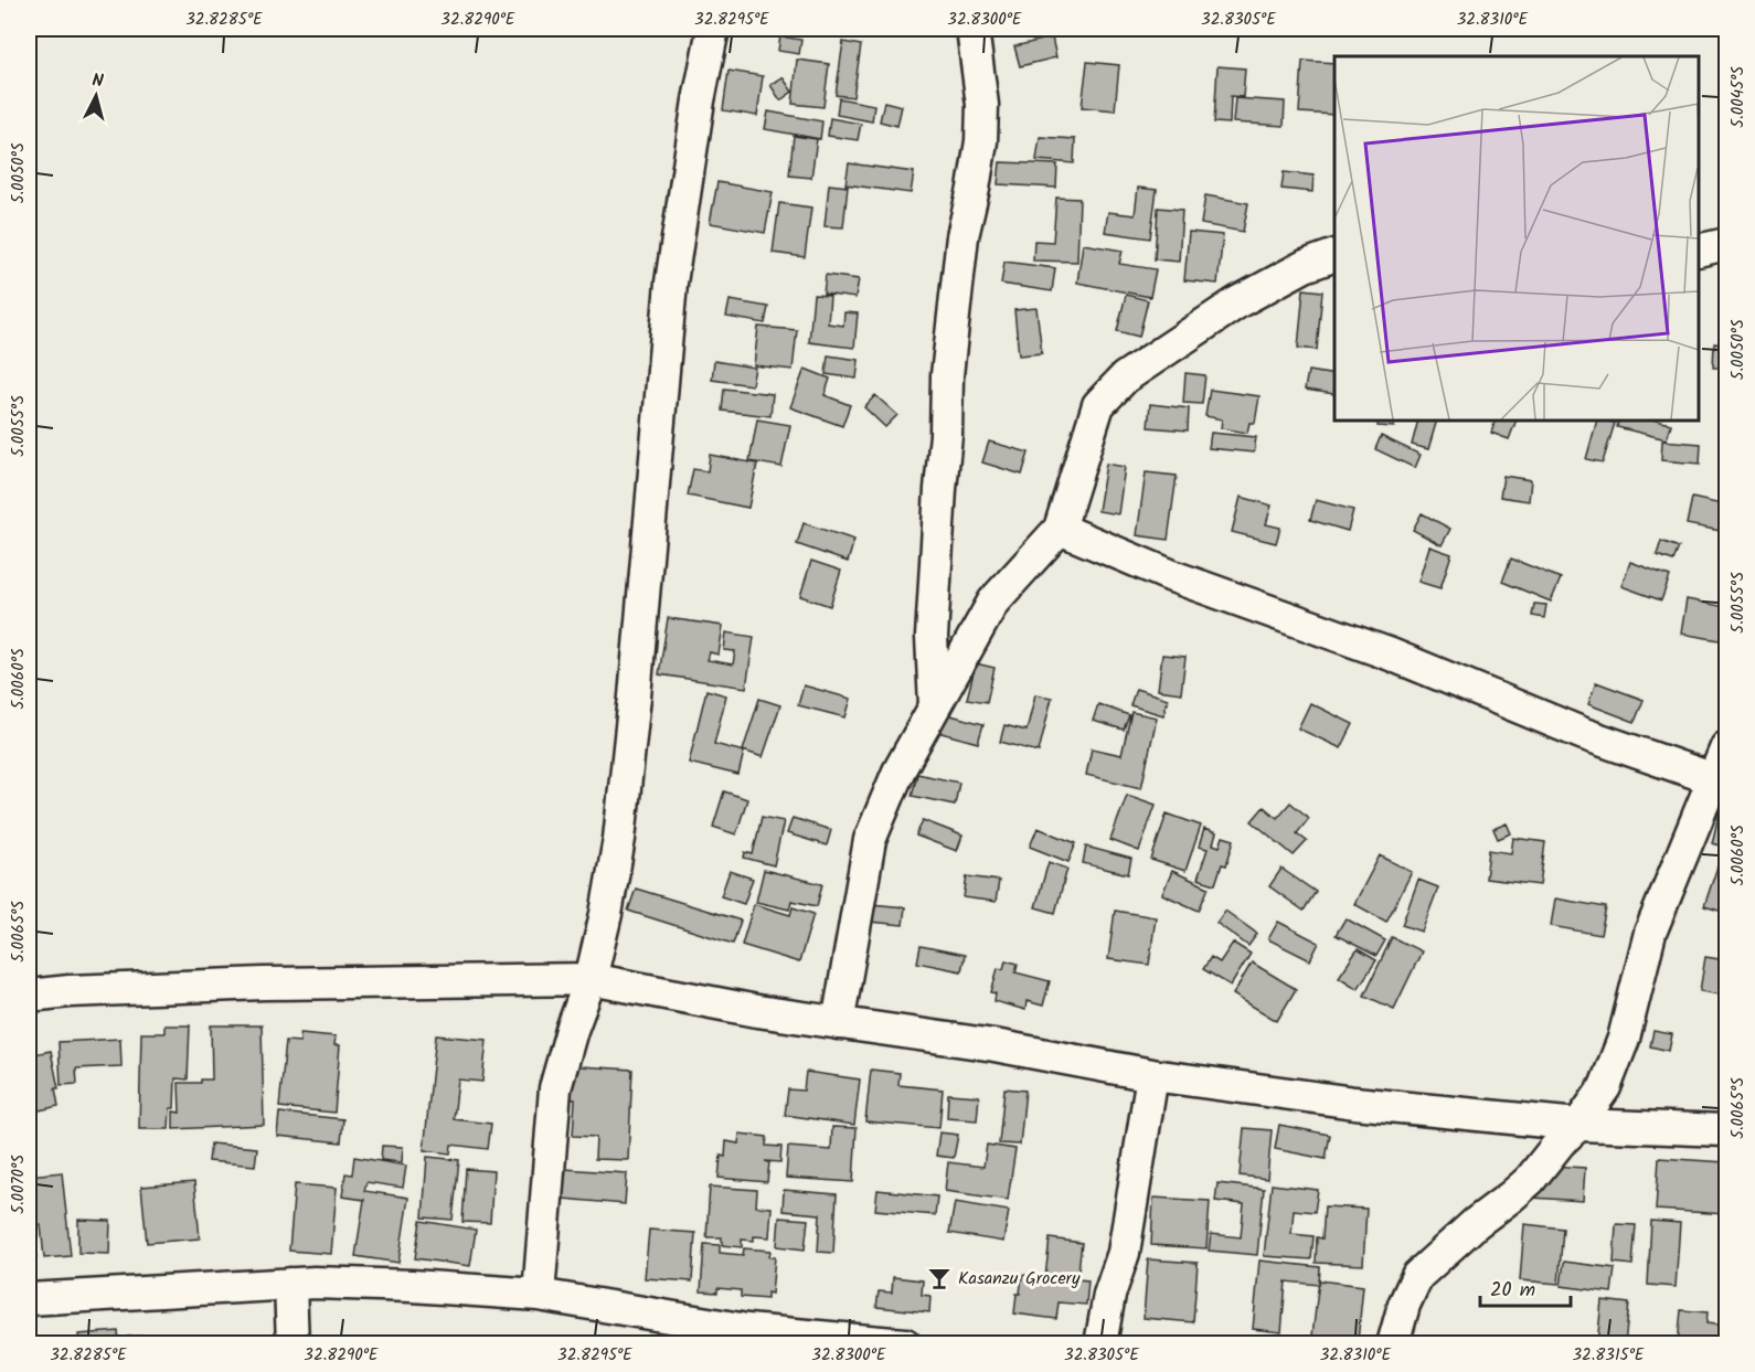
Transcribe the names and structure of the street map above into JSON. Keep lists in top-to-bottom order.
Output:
{
  "places": {
    "bar": ["Kasanzu Grocery"]
  },
  "scale_bar": "20 m",
  "north": "top",
  "coordinates": [
    "32.8285°E",
    "32.8290°E",
    "32.8295°E",
    "32.8300°E",
    "32.8305°E",
    "32.8310°E",
    "5.0045°S",
    "5.0050°S",
    "5.0055°S",
    "5.0060°S",
    "5.0065°S",
    "5.0070°S",
    "32.8315°E"
  ]
}
